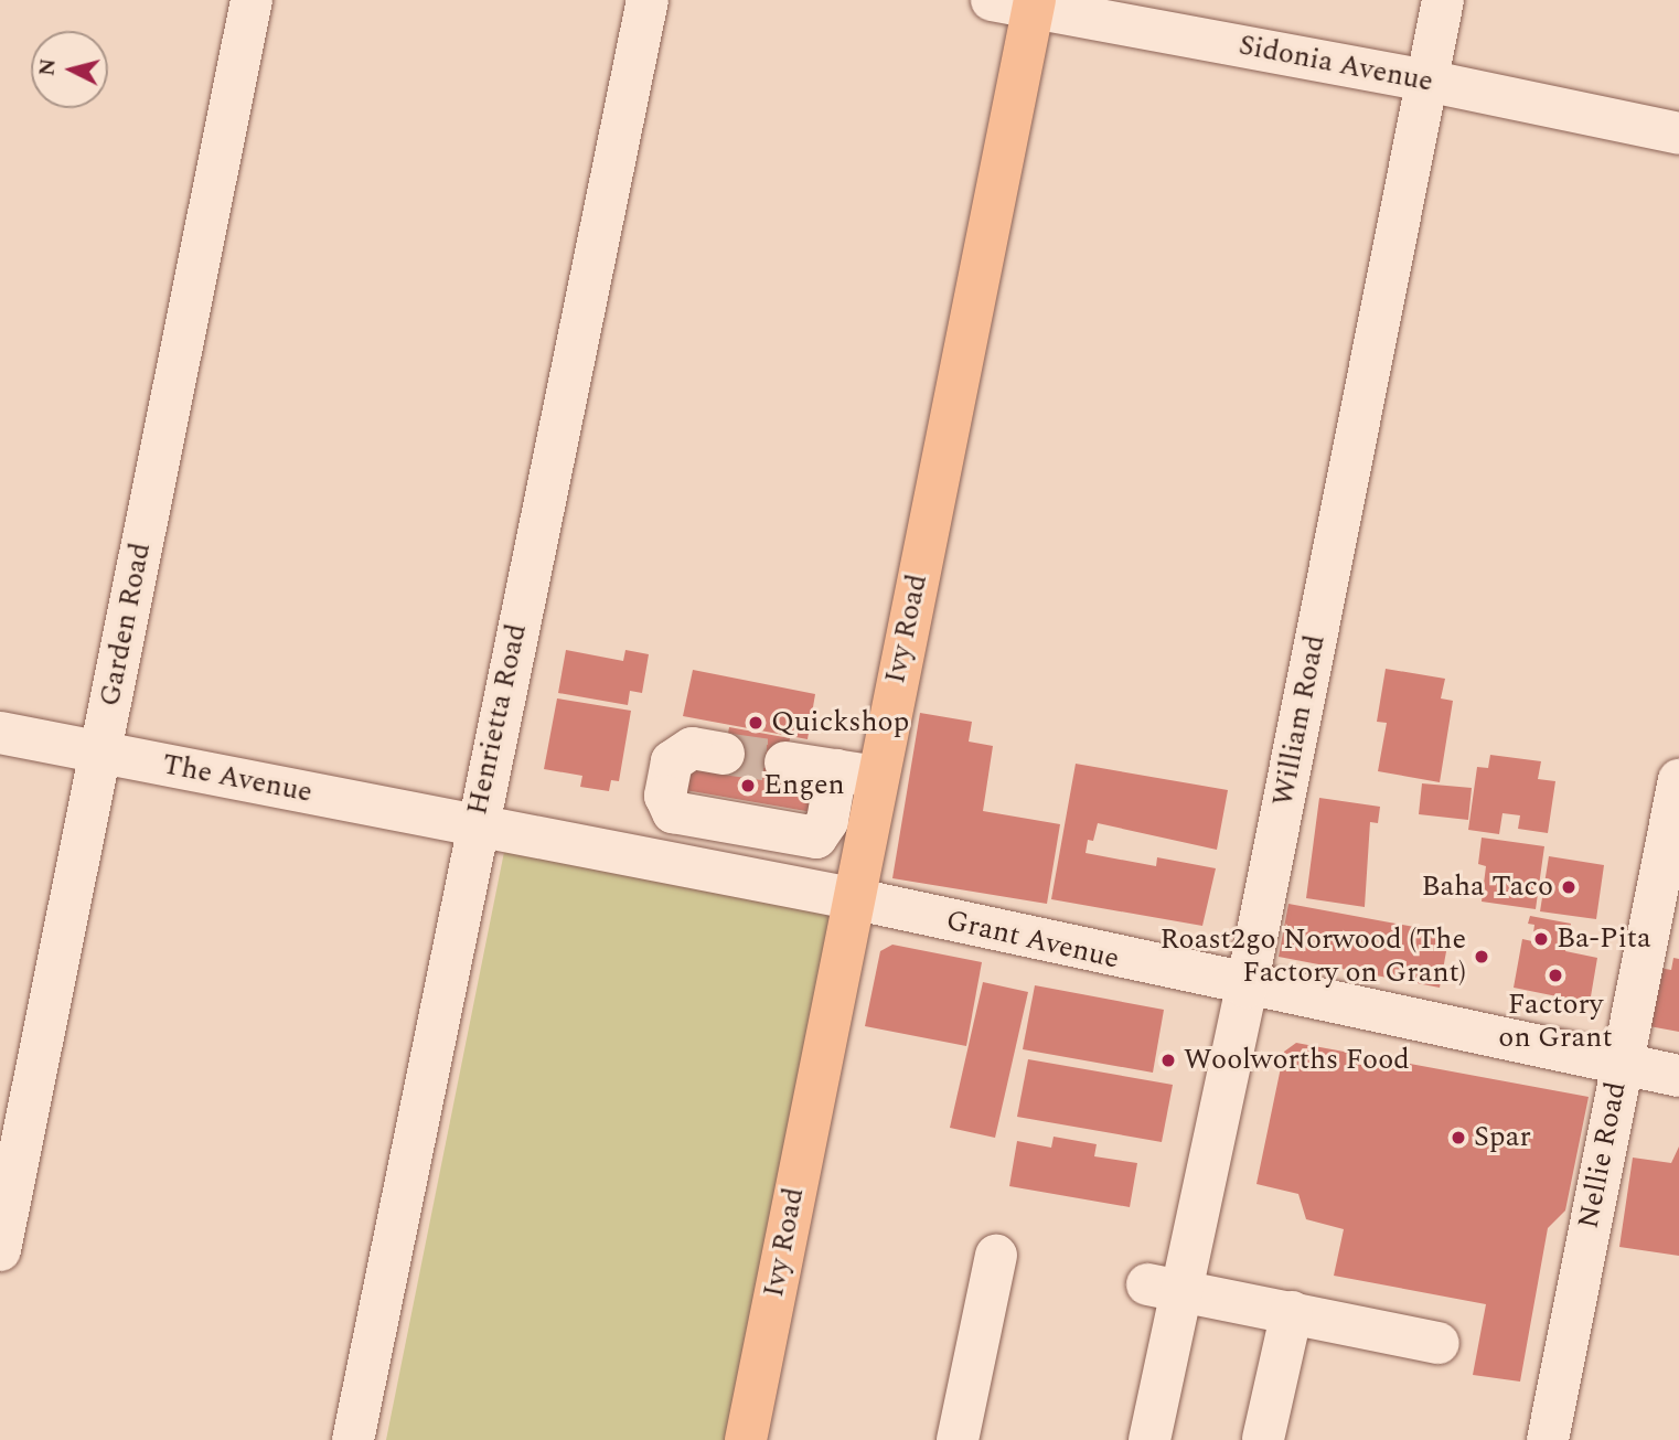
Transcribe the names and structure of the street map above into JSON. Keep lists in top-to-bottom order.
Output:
{
  "streets": {
    "main road": ["Ivy Road"],
    "street": [
      "Sidonia Avenue",
      "Garden Road",
      "Henrietta Road",
      "William Road",
      "The Avenue",
      "Grant Avenue",
      "Nellie Road"
    ]
  },
  "crossings": [
    ["Sidonia Avenue", "Ivy Road"],
    ["Sidonia Avenue", "William Road"],
    ["Garden Road", "The Avenue"],
    ["Ivy Road", "Grant Avenue"],
    ["Henrietta Road", "The Avenue"],
    ["Henrietta Road", "Grant Avenue"],
    ["William Road", "Grant Avenue"],
    ["The Avenue", "Grant Avenue"],
    ["Grant Avenue", "Nellie Road"]
  ],
  "places": [
    "Quickshop",
    "Engen",
    "Baha Taco",
    "Ba-Pita",
    "Roast2go Norwood (The Factory on Grant)",
    "Factory on Grant",
    "Woolworths Food",
    "Spar"
  ],
  "north": "left"
}
